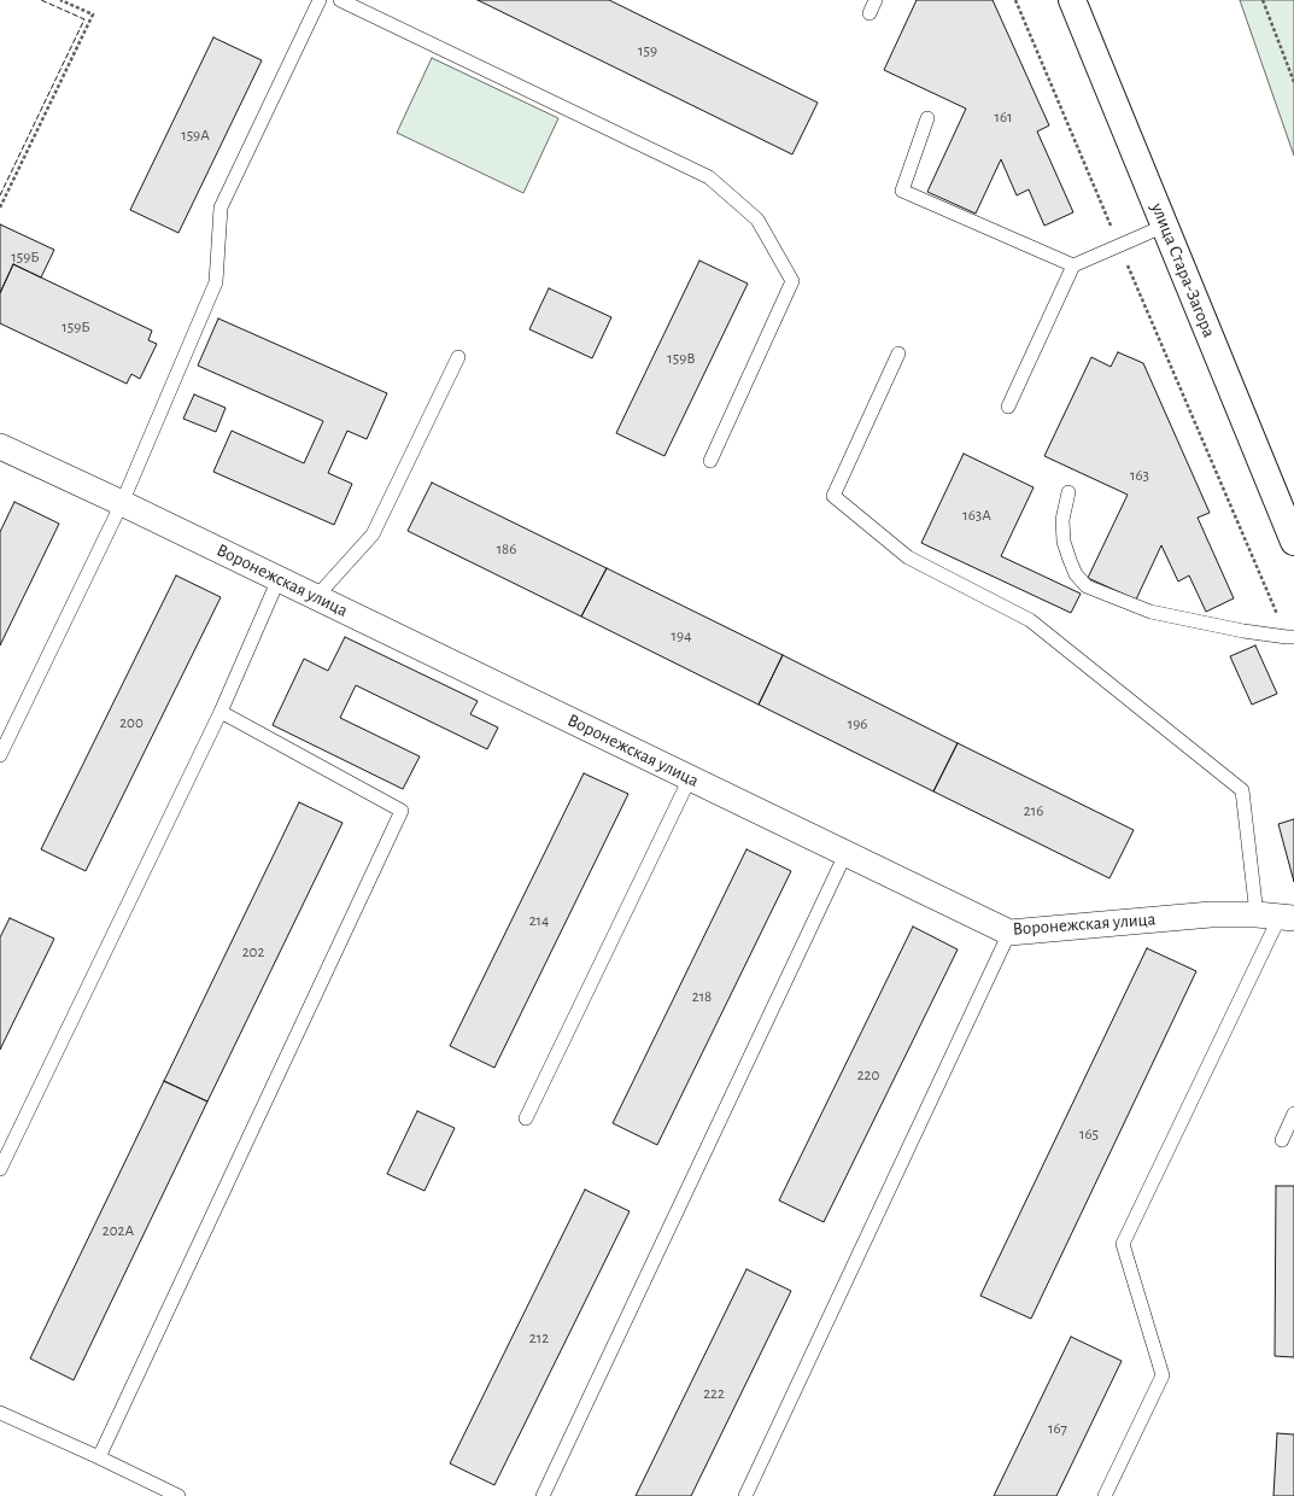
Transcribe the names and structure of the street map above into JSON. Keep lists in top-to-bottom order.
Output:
{
  "streets": {
    "main road": ["улица Стара-Загора"],
    "street": ["Воронежская улица"]
  },
  "house_numbers": [
    "159",
    "161",
    "159А",
    "159Б",
    "159Б",
    "159В",
    "163",
    "163А",
    "186",
    "194",
    "200",
    "196",
    "216",
    "214",
    "202",
    "218",
    "220",
    "165",
    "202А",
    "212",
    "222",
    "167"
  ]
}
